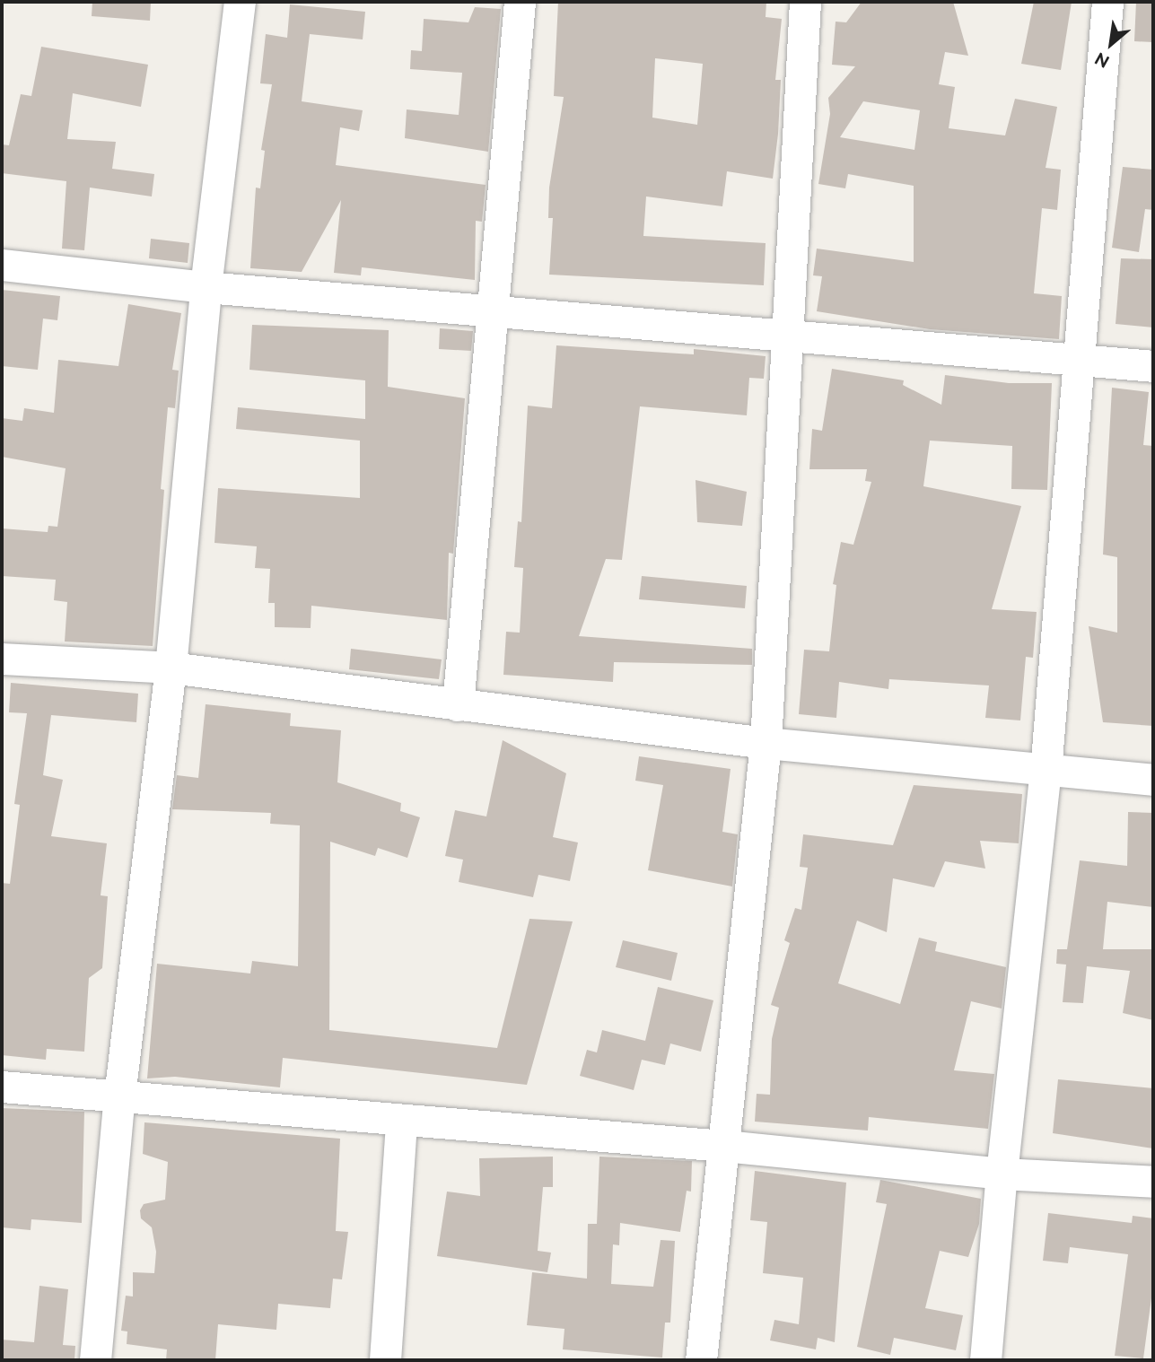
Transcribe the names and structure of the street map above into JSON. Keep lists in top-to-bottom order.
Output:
{
  "north": "bottom left"
}
